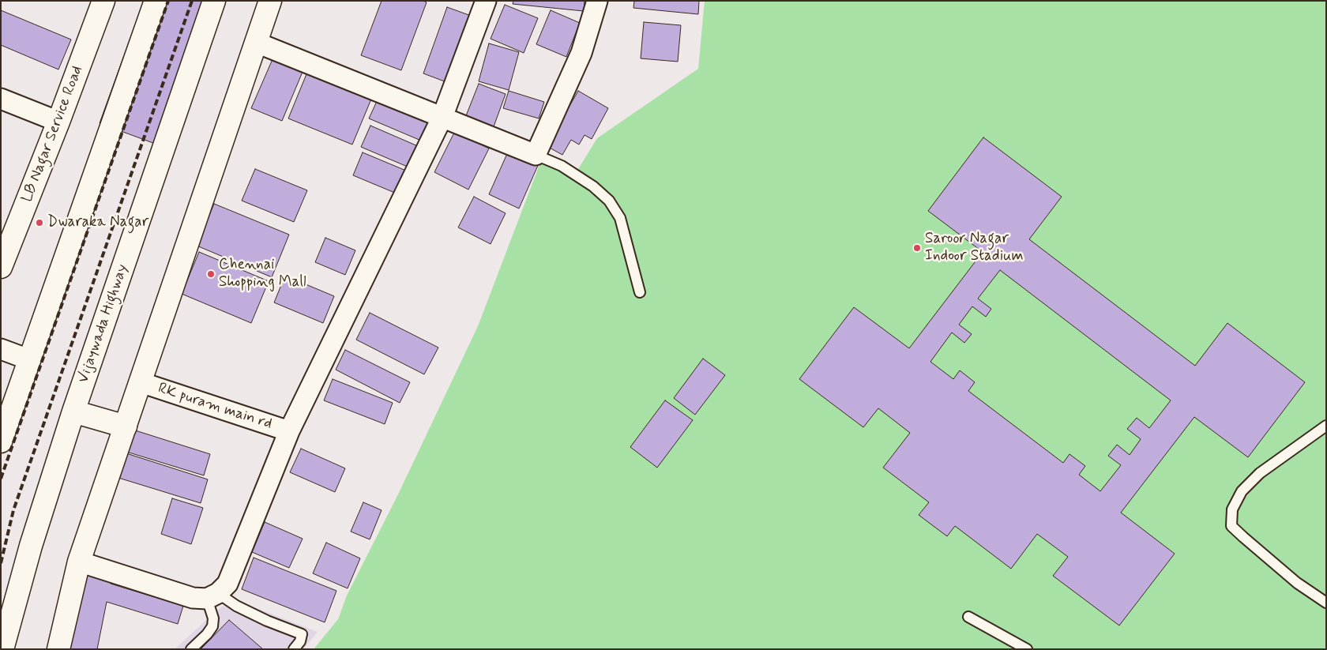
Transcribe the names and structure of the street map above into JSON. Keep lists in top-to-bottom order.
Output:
{
  "streets": {
    "main road": ["LB Nagar Service Road", "Vijaywada Highway"],
    "street": ["RK puram main rd"]
  },
  "places": ["Dwaraka Nagar", "Saroor Nagar Indoor Stadium", "Chennai Shopping Mall"]
}
